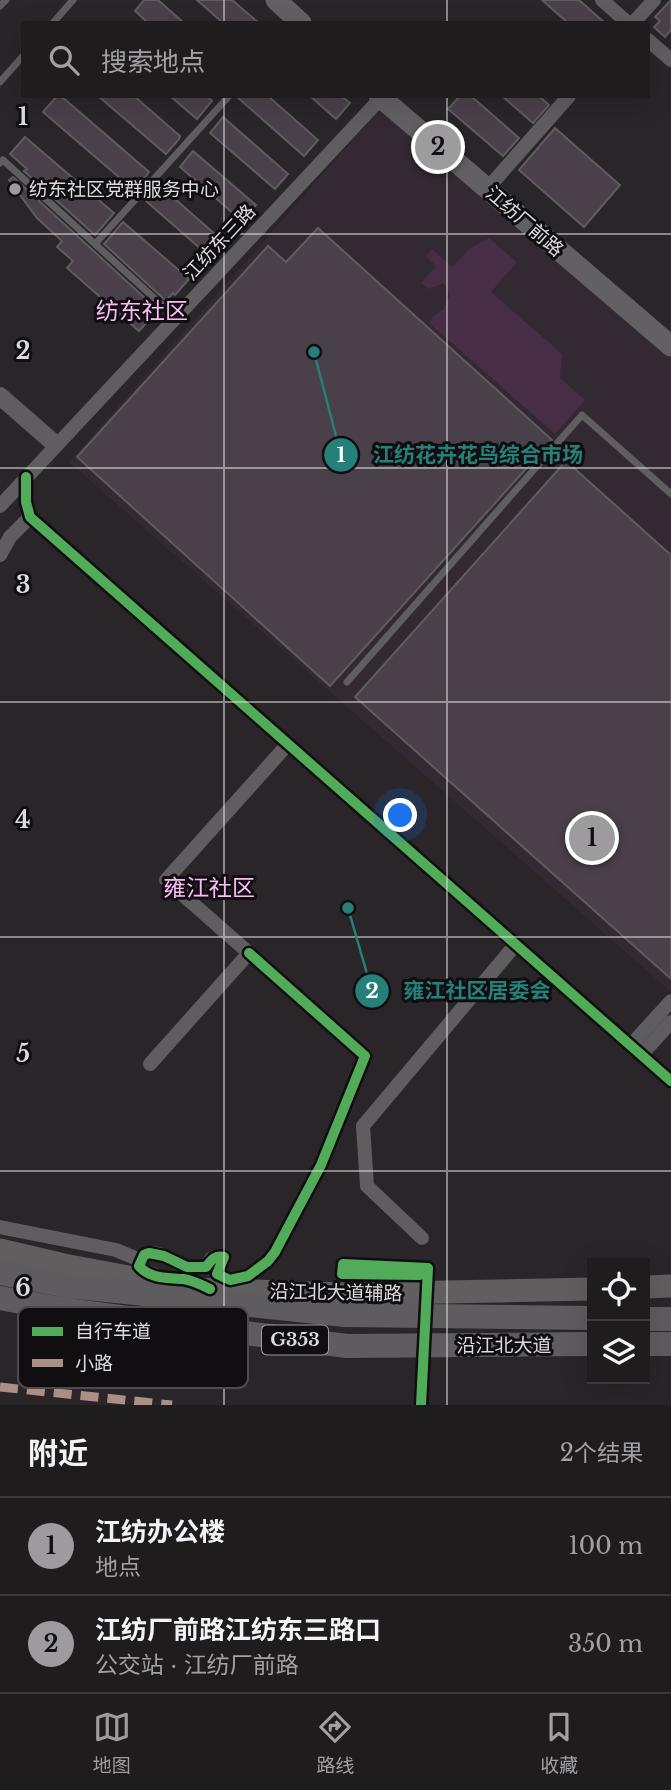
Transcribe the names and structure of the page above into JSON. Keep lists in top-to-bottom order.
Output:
{
  "streets": {
    "highway": ["G353", "沿江北大道"],
    "main road": ["江纺厂前路", "沿江北大道辅路"],
    "street": ["江纺东三路"]
  },
  "districts": ["纺东社区", "雍江社区"],
  "places": ["纺东社区党群服务中心", "江纺花卉花鸟综合市场", "雍江社区居委会"],
  "legend": ["自行车道", "小路"],
  "page": {
    "search": "搜索地点",
    "pins": ["2", "1"],
    "heading": ["附近", "2个结果"],
    "list": [
      {
        "mark": "1",
        "name": "江纺办公楼",
        "note": "地点",
        "value": "100 m"
      },
      {
        "mark": "2",
        "name": "江纺厂前路江纺东三路口",
        "note": "公交站 · 江纺厂前路",
        "value": "350 m"
      }
    ],
    "nav": ["地图", "路线", "收藏"]
  },
  "grid": {
    "rows": [
      "1",
      "2",
      "3",
      "4",
      "5",
      "6"
    ]
  }
}
